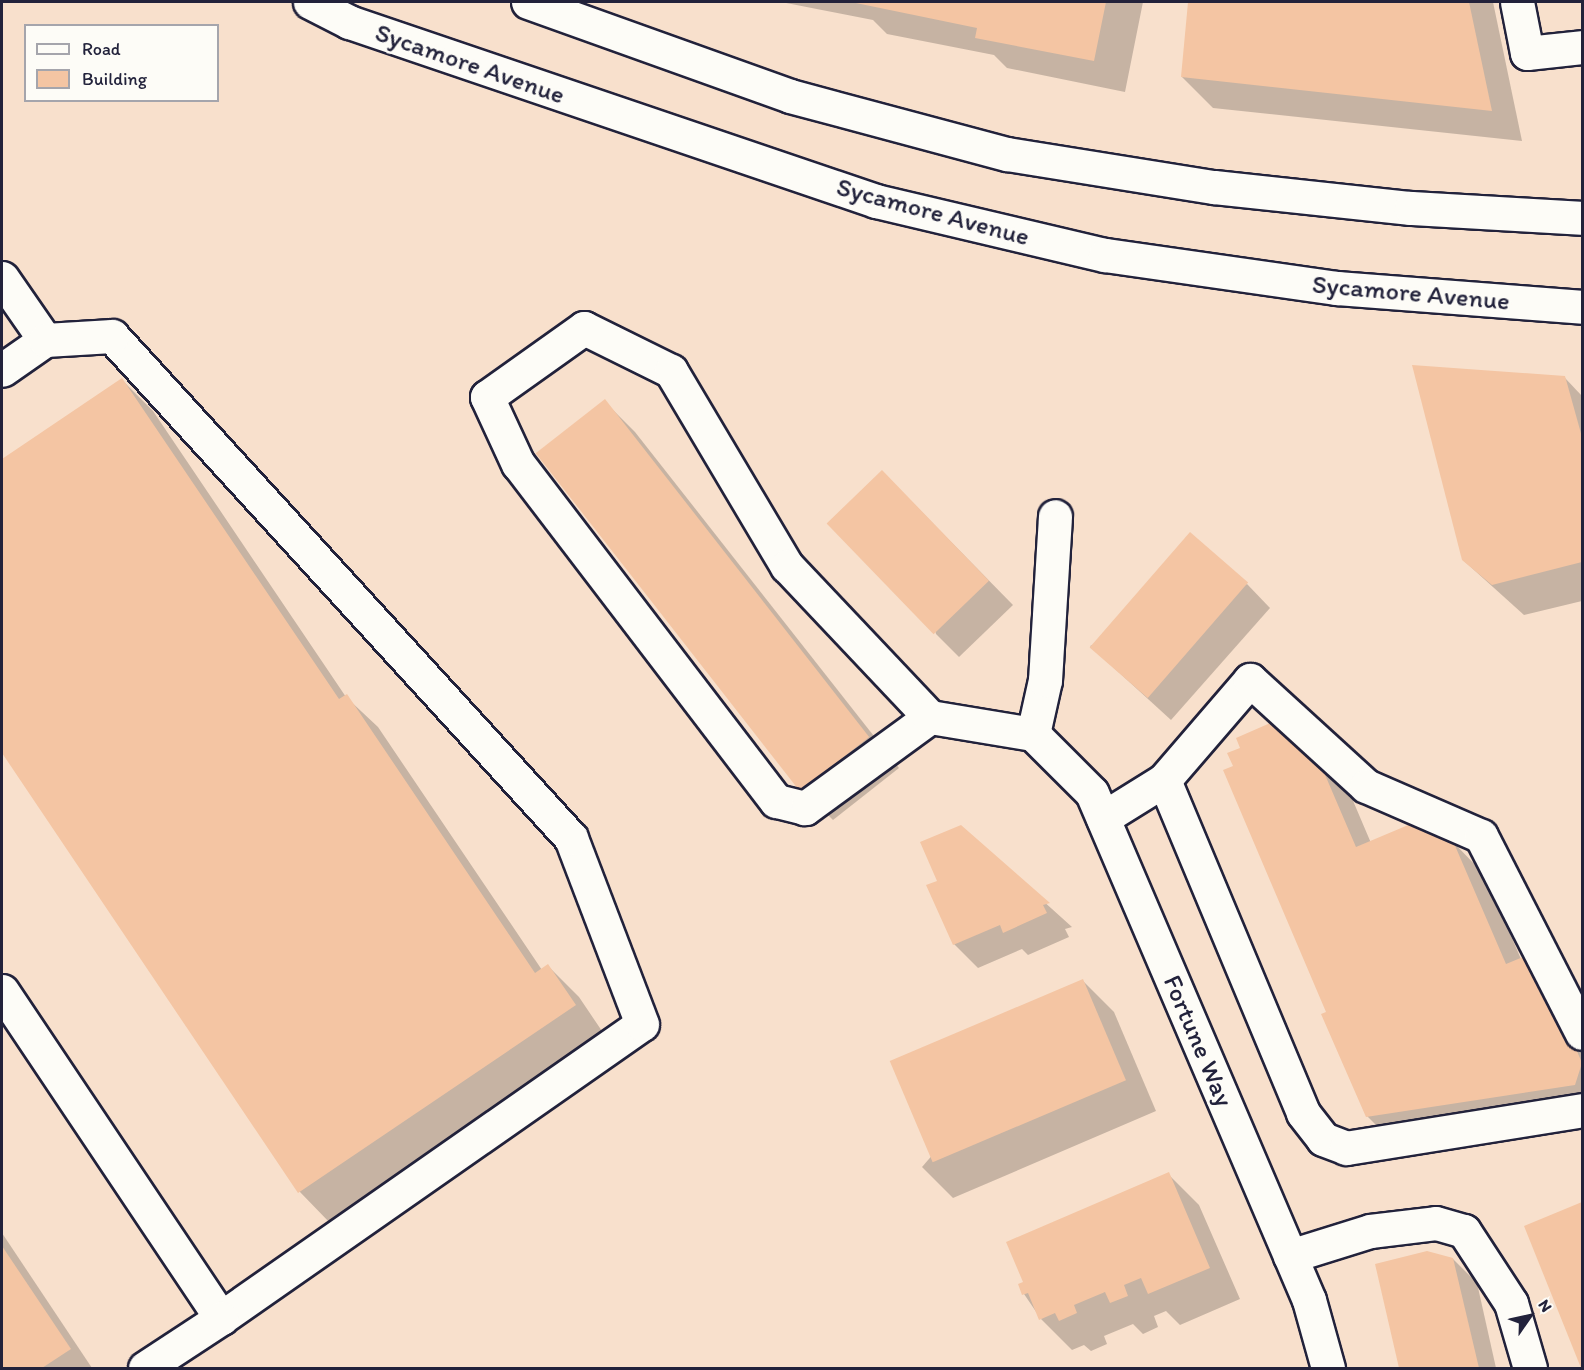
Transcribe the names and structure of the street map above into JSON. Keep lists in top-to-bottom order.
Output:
{
  "streets": {
    "main road": ["Sycamore Avenue", "Fortune Way"]
  },
  "legend": ["Road", "Building"],
  "north": "top right"
}
